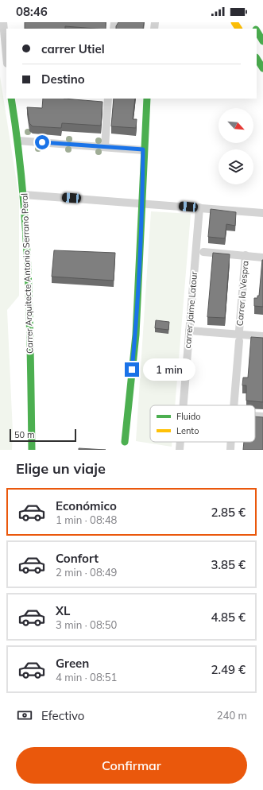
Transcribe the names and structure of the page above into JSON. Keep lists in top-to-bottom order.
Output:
{
  "streets": {
    "street": ["Carrer Arquitecte Antonio Serrano Peral", "Carrer la Vespra", "carrer Jaime Latour"]
  },
  "legend": ["Fluido", "Lento"],
  "scale_bar": "50 m",
  "north": "bottom right",
  "page": {
    "status": "08:46",
    "banner": ["carrer Utiel", "Destino"],
    "bubble": "1 min",
    "scale": "50 m",
    "heading": "Elige un viaje",
    "list": [
      {
        "name": "Económico",
        "note": "1 min · 08:48",
        "value": "2.85 €"
      },
      {
        "name": "Confort",
        "note": "2 min · 08:49",
        "value": "3.85 €"
      },
      {
        "name": "XL",
        "note": "3 min · 08:50",
        "value": "4.85 €"
      },
      {
        "name": "Green",
        "note": "4 min · 08:51",
        "value": "2.49 €"
      }
    ],
    "pay": ["Efectivo", "240 m"],
    "buttons": "Confirmar"
  }
}
